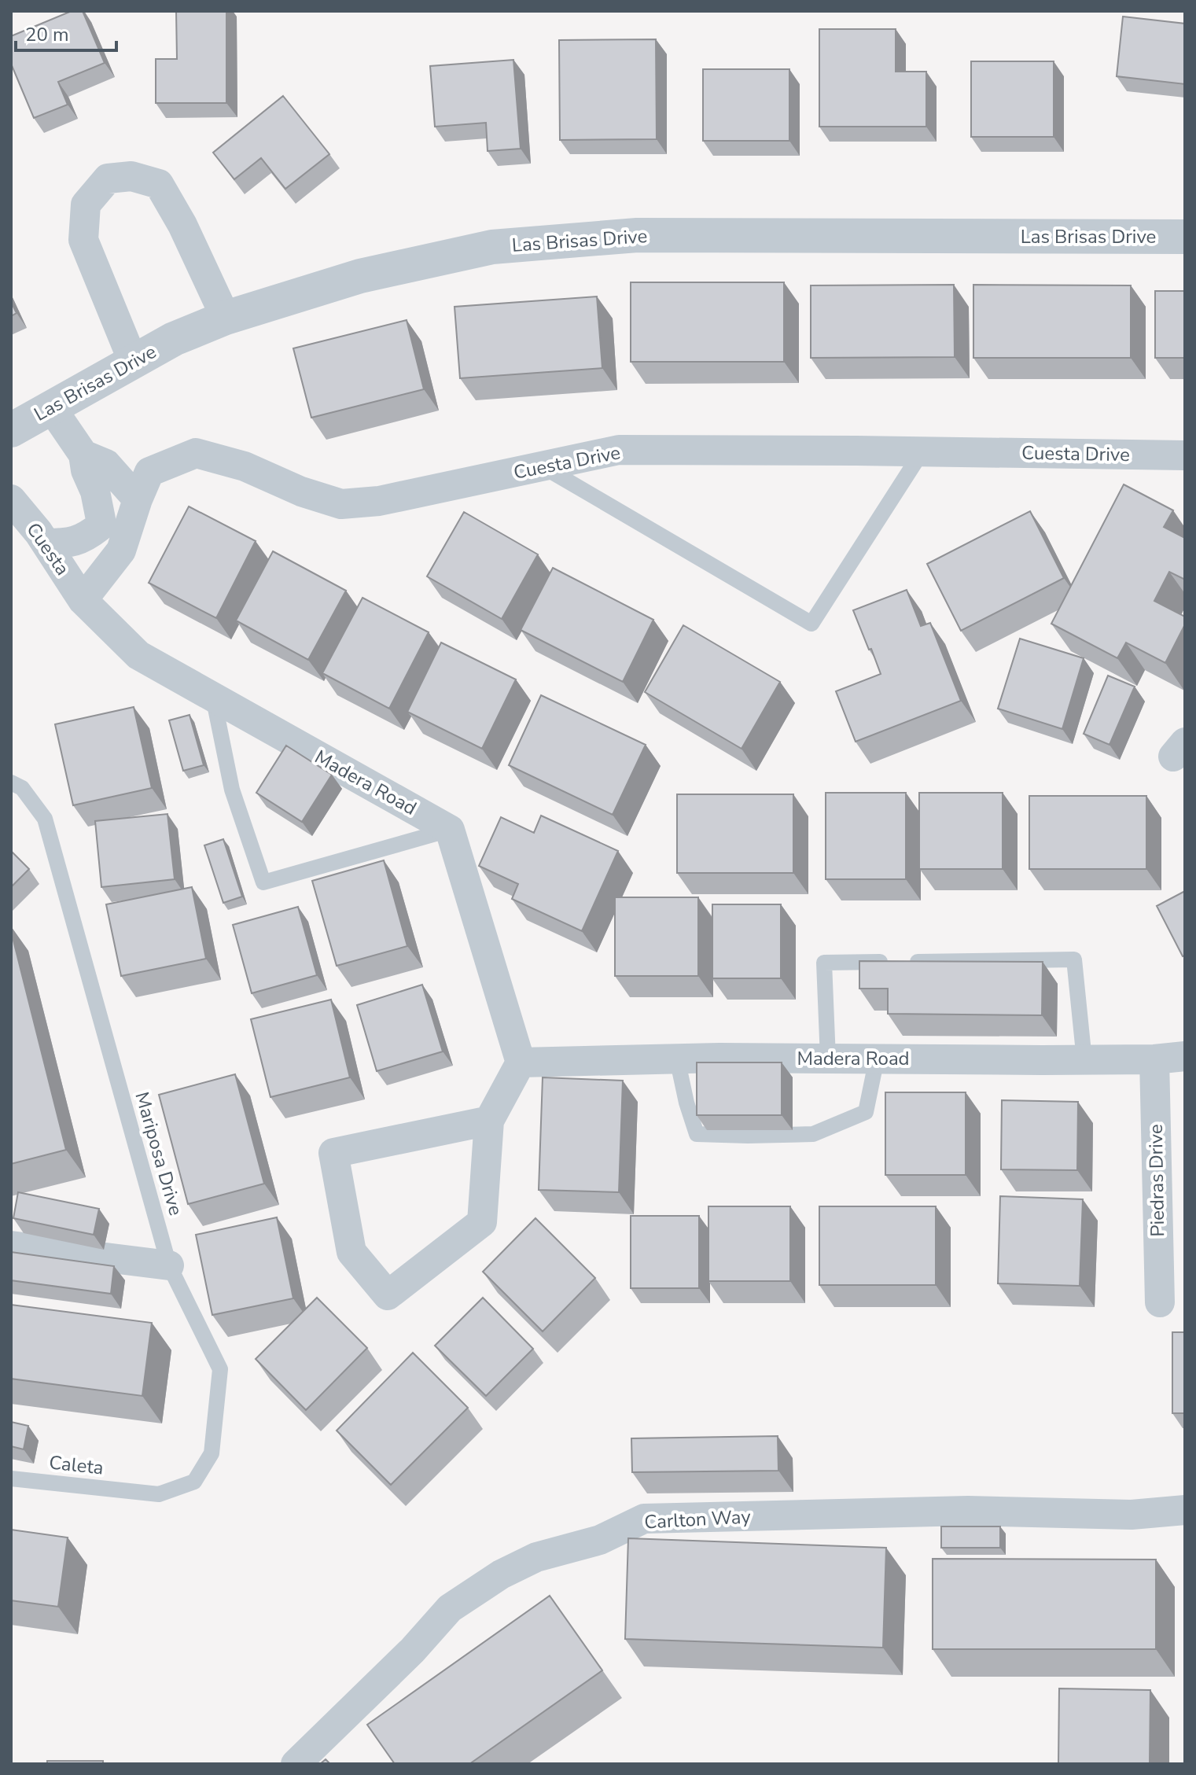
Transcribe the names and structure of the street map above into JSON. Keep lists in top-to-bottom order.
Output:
{
  "streets": {
    "street": [
      "Las Brisas Drive",
      "Cuesta Drive",
      "Cuesta",
      "Madera Road",
      "Piedras Drive",
      "Carlton Way"
    ],
    "lane": ["Mariposa Drive", "Caleta"]
  },
  "crossings": [
    ["Cuesta Drive", "Cuesta"],
    ["Cuesta Drive", "Madera Road"],
    ["Cuesta", "Madera Road"],
    ["Madera Road", "Piedras Drive"],
    ["Mariposa Drive", "Caleta"]
  ],
  "scale_bar": "20 m"
}
